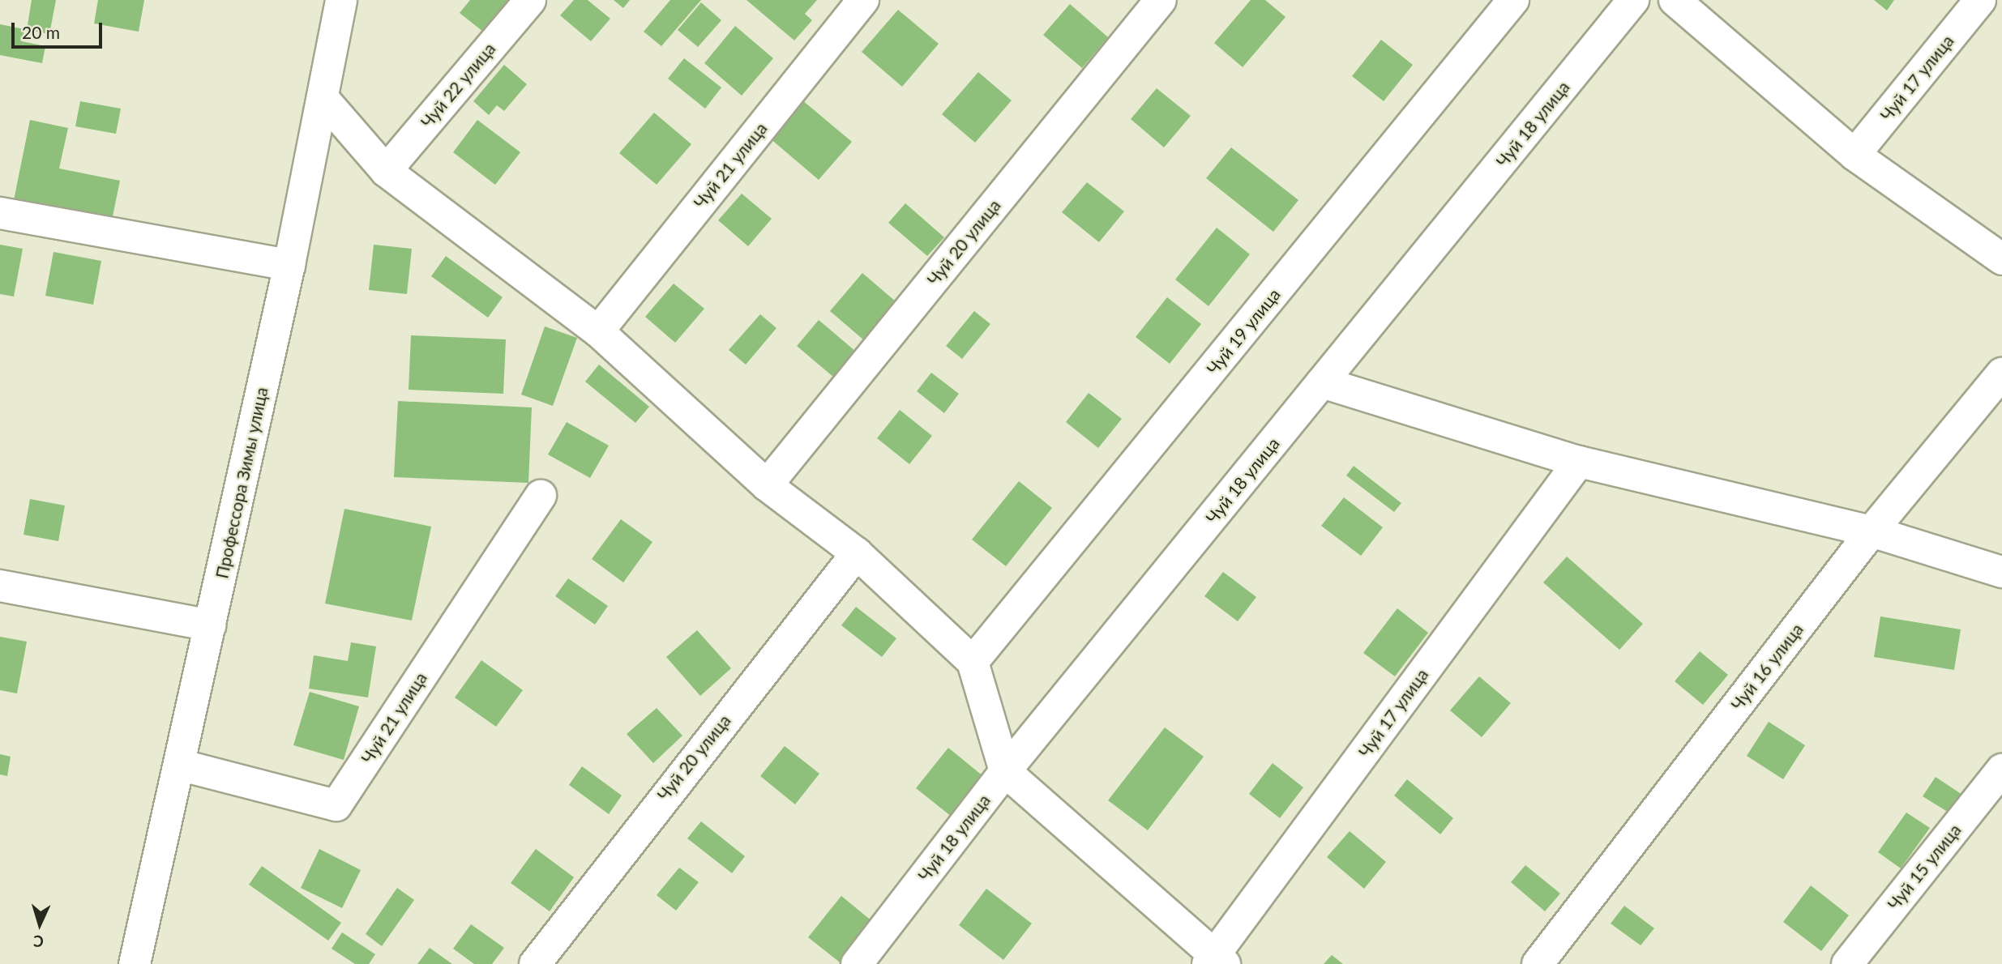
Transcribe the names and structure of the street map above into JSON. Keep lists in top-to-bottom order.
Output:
{
  "streets": {
    "street": [
      "Чуй 17 улица",
      "Чуй 22 улица",
      "Чуй 18 улица",
      "Чуй 21 улица",
      "Чуй 20 улица",
      "Чуй 19 улица",
      "Профессора Зимы улица",
      "Чуй 16 улица",
      "Чуй 15 улица"
    ]
  },
  "crossings": [
    ["Чуй 21 улица", "Профессора Зимы улица"]
  ],
  "scale_bar": "20 m",
  "north": "bottom"
}
